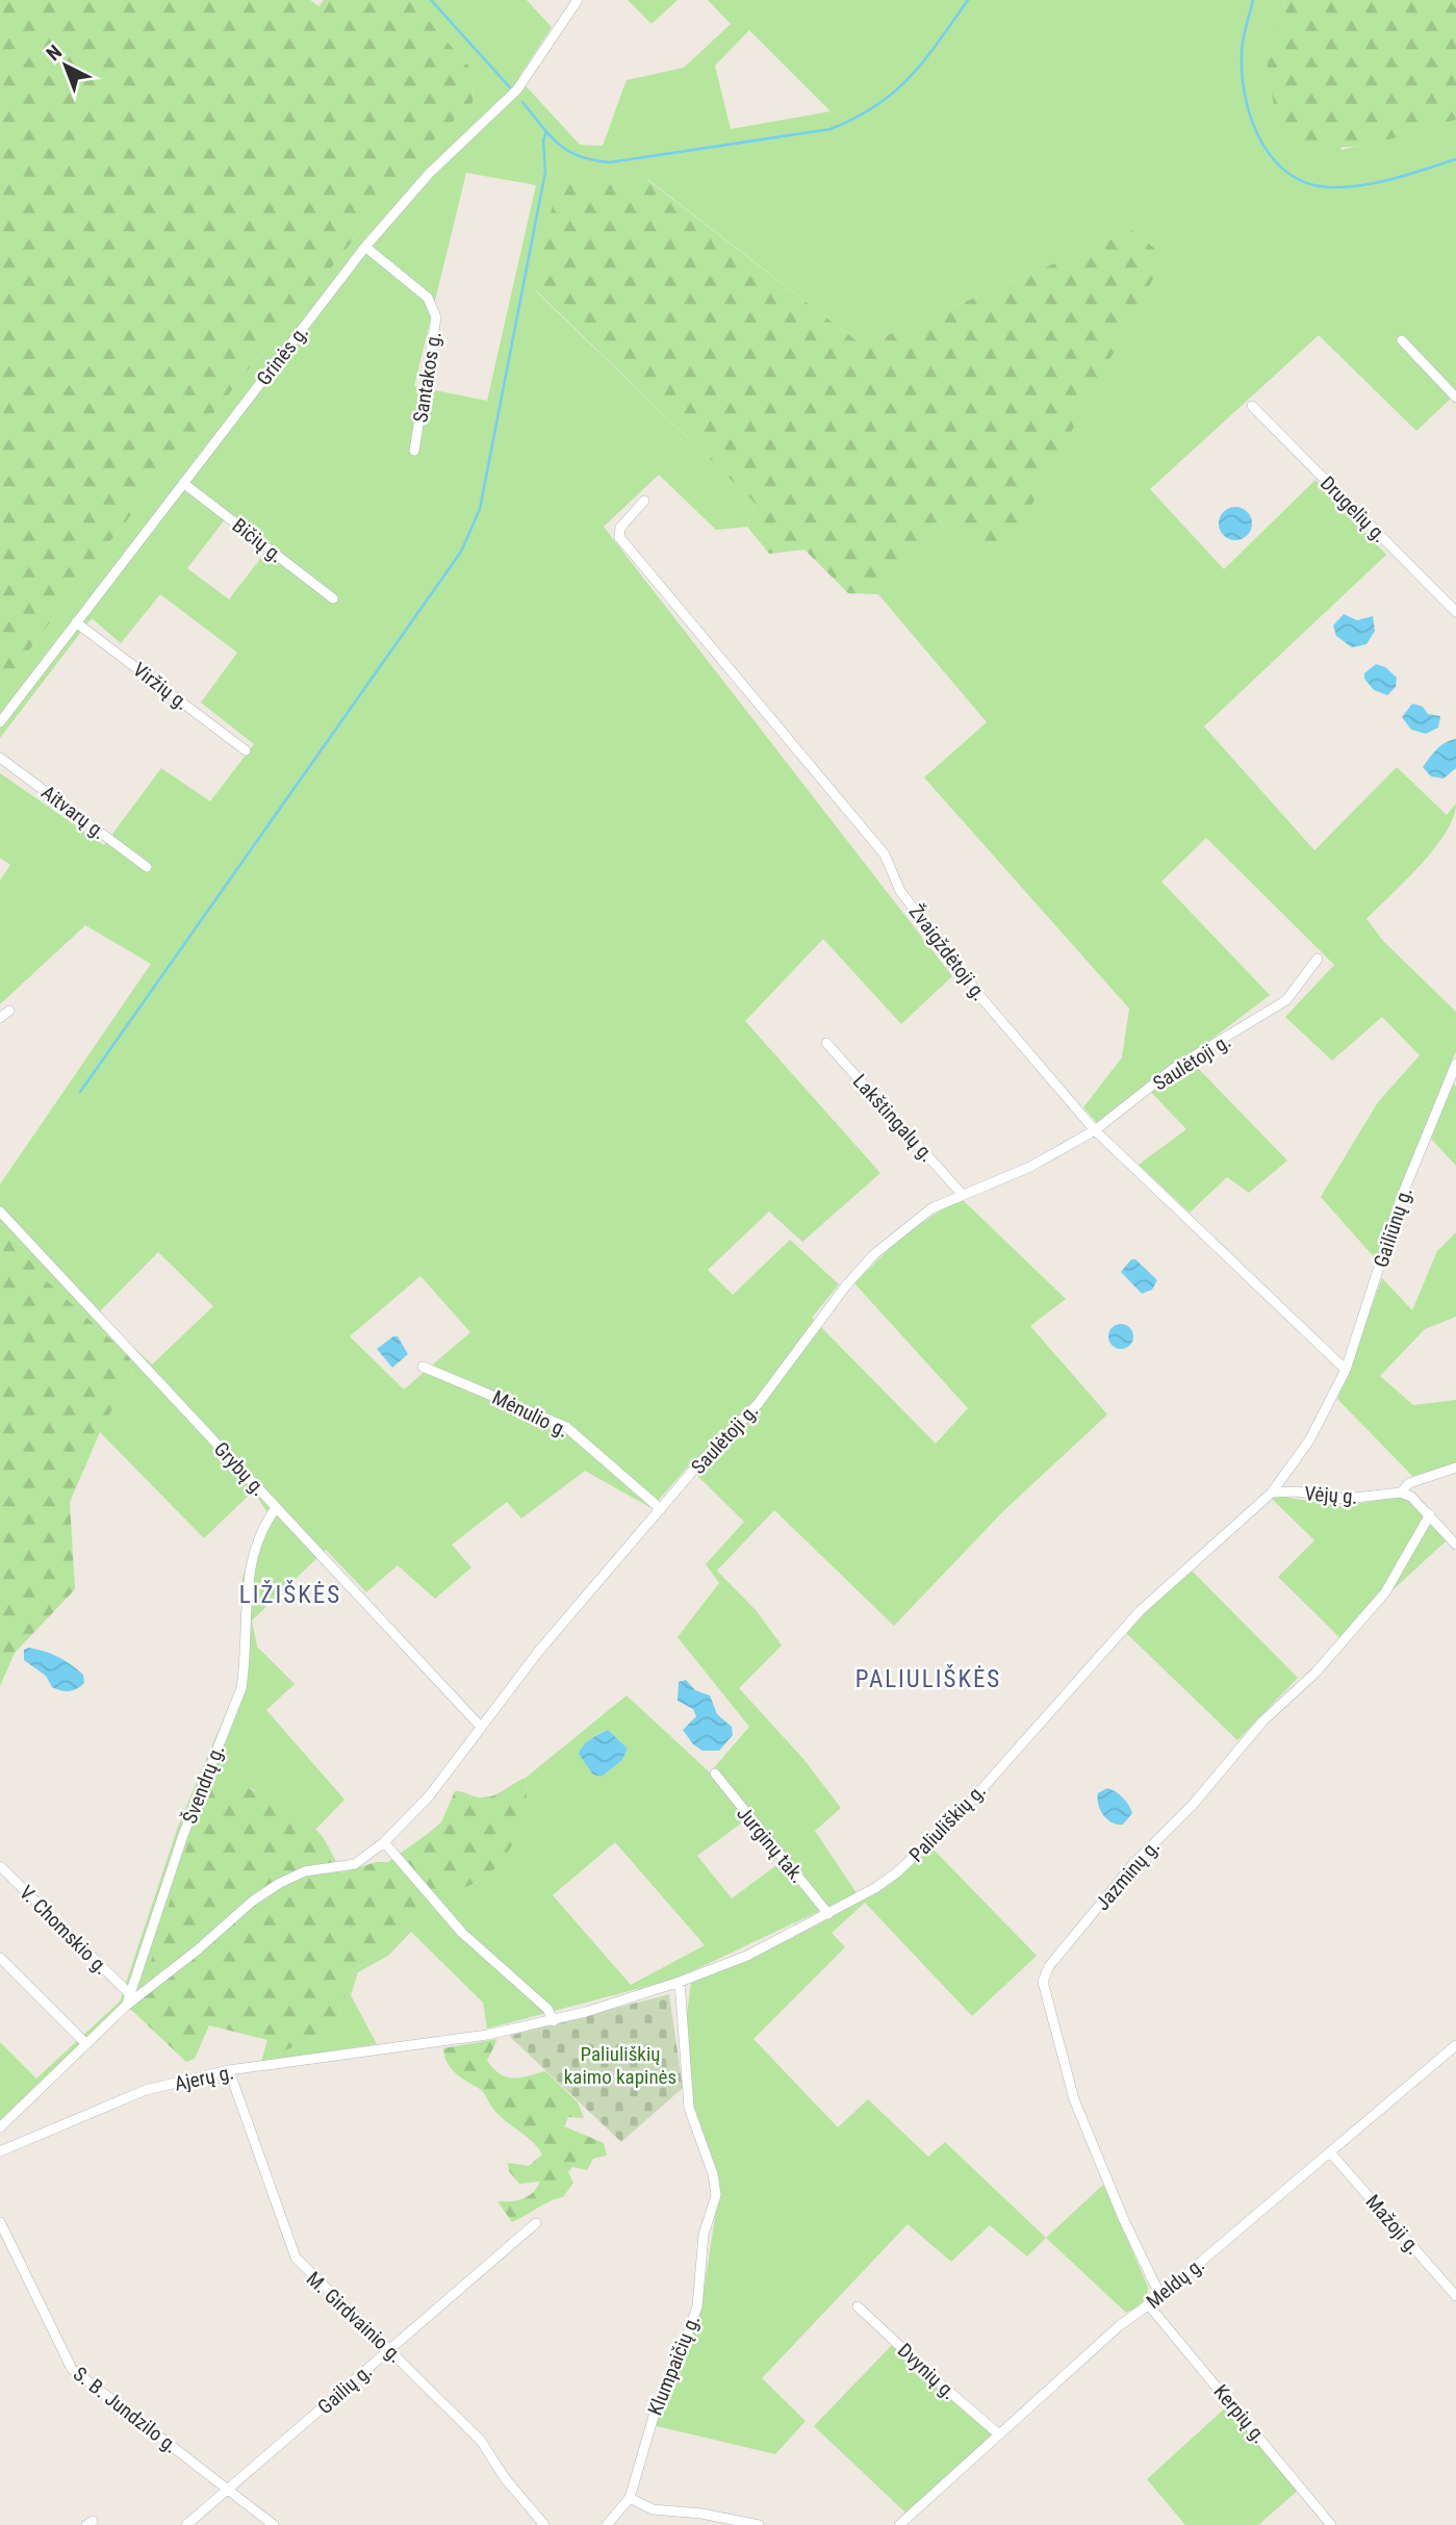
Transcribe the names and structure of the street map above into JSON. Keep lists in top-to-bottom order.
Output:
{
  "streets": {
    "street": [
      "Grinės g.",
      "Santakos g.",
      "Drugelių g.",
      "Bičių g.",
      "Viržių g.",
      "Aitvarų g.",
      "Žvaigždėtoji g.",
      "Saulėtoji g.",
      "Lakštingalų g.",
      "Gailiūnų g.",
      "Mėnulio g.",
      "Grybų g.",
      "Vėjų g.",
      "Švendrų g.",
      "Paliuliškių g.",
      "Jurginų tak.",
      "Jazminų g.",
      "V. Chomskio g.",
      "Ajerų g.",
      "Mažoji g.",
      "Meldų g.",
      "M. Girdvainio g.",
      "Klumpaičių g.",
      "Dvynių g.",
      "Gailių g.",
      "S. B. Jundzilo g.",
      "Kerpių g."
    ]
  },
  "crossings": [
    ["Grinės g.", "Santakos g."],
    ["Grinės g.", "Bičių g."],
    ["Grinės g.", "Viržių g."],
    ["Žvaigždėtoji g.", "Saulėtoji g."],
    ["Žvaigždėtoji g.", "Gailiūnų g."],
    ["Saulėtoji g.", "Lakštingalų g."],
    ["Saulėtoji g.", "Mėnulio g."],
    ["Saulėtoji g.", "Grybų g."],
    ["Saulėtoji g.", "Švendrų g."],
    ["Gailiūnų g.", "Paliuliškių g."],
    ["Grybų g.", "Švendrų g."],
    ["Vėjų g.", "Paliuliškių g."],
    ["Švendrų g.", "V. Chomskio g."],
    ["Paliuliškių g.", "Jurginų tak."],
    ["Paliuliškių g.", "Ajerų g."],
    ["Paliuliškių g.", "Klumpaičių g."],
    ["Jazminų g.", "Meldų g."],
    ["Ajerų g.", "M. Girdvainio g."],
    ["Mažoji g.", "Meldų g."],
    ["Meldų g.", "Dvynių g."],
    ["Meldų g.", "Kerpių g."],
    ["M. Girdvainio g.", "Gailių g."],
    ["Gailių g.", "S. B. Jundzilo g."]
  ],
  "districts": ["LIŽIŠKĖS", "PALIULIŠKĖS"],
  "parks": ["Paliuliškių kaimo kapinės"],
  "north": "top left"
}
